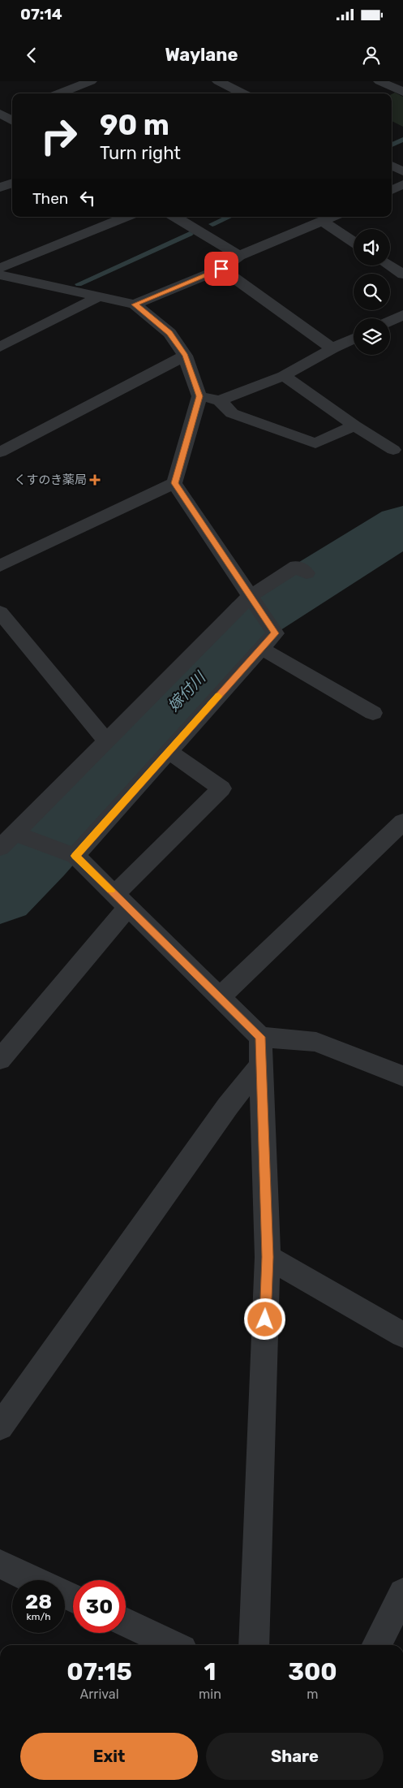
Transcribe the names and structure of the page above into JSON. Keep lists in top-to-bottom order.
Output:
{
  "water": ["嫁付川"],
  "places": {
    "health": ["くすのき薬局"]
  },
  "page": {
    "status": "07:14",
    "header": "Waylane",
    "turn": ["90 m", "Turn right"],
    "then": "Then",
    "speed": "28 km/h",
    "limit": "30",
    "eta": [
      "07:15",
      "Arrival",
      "1",
      "min",
      "300",
      "m"
    ],
    "buttons": ["Exit", "Share"]
  }
}
